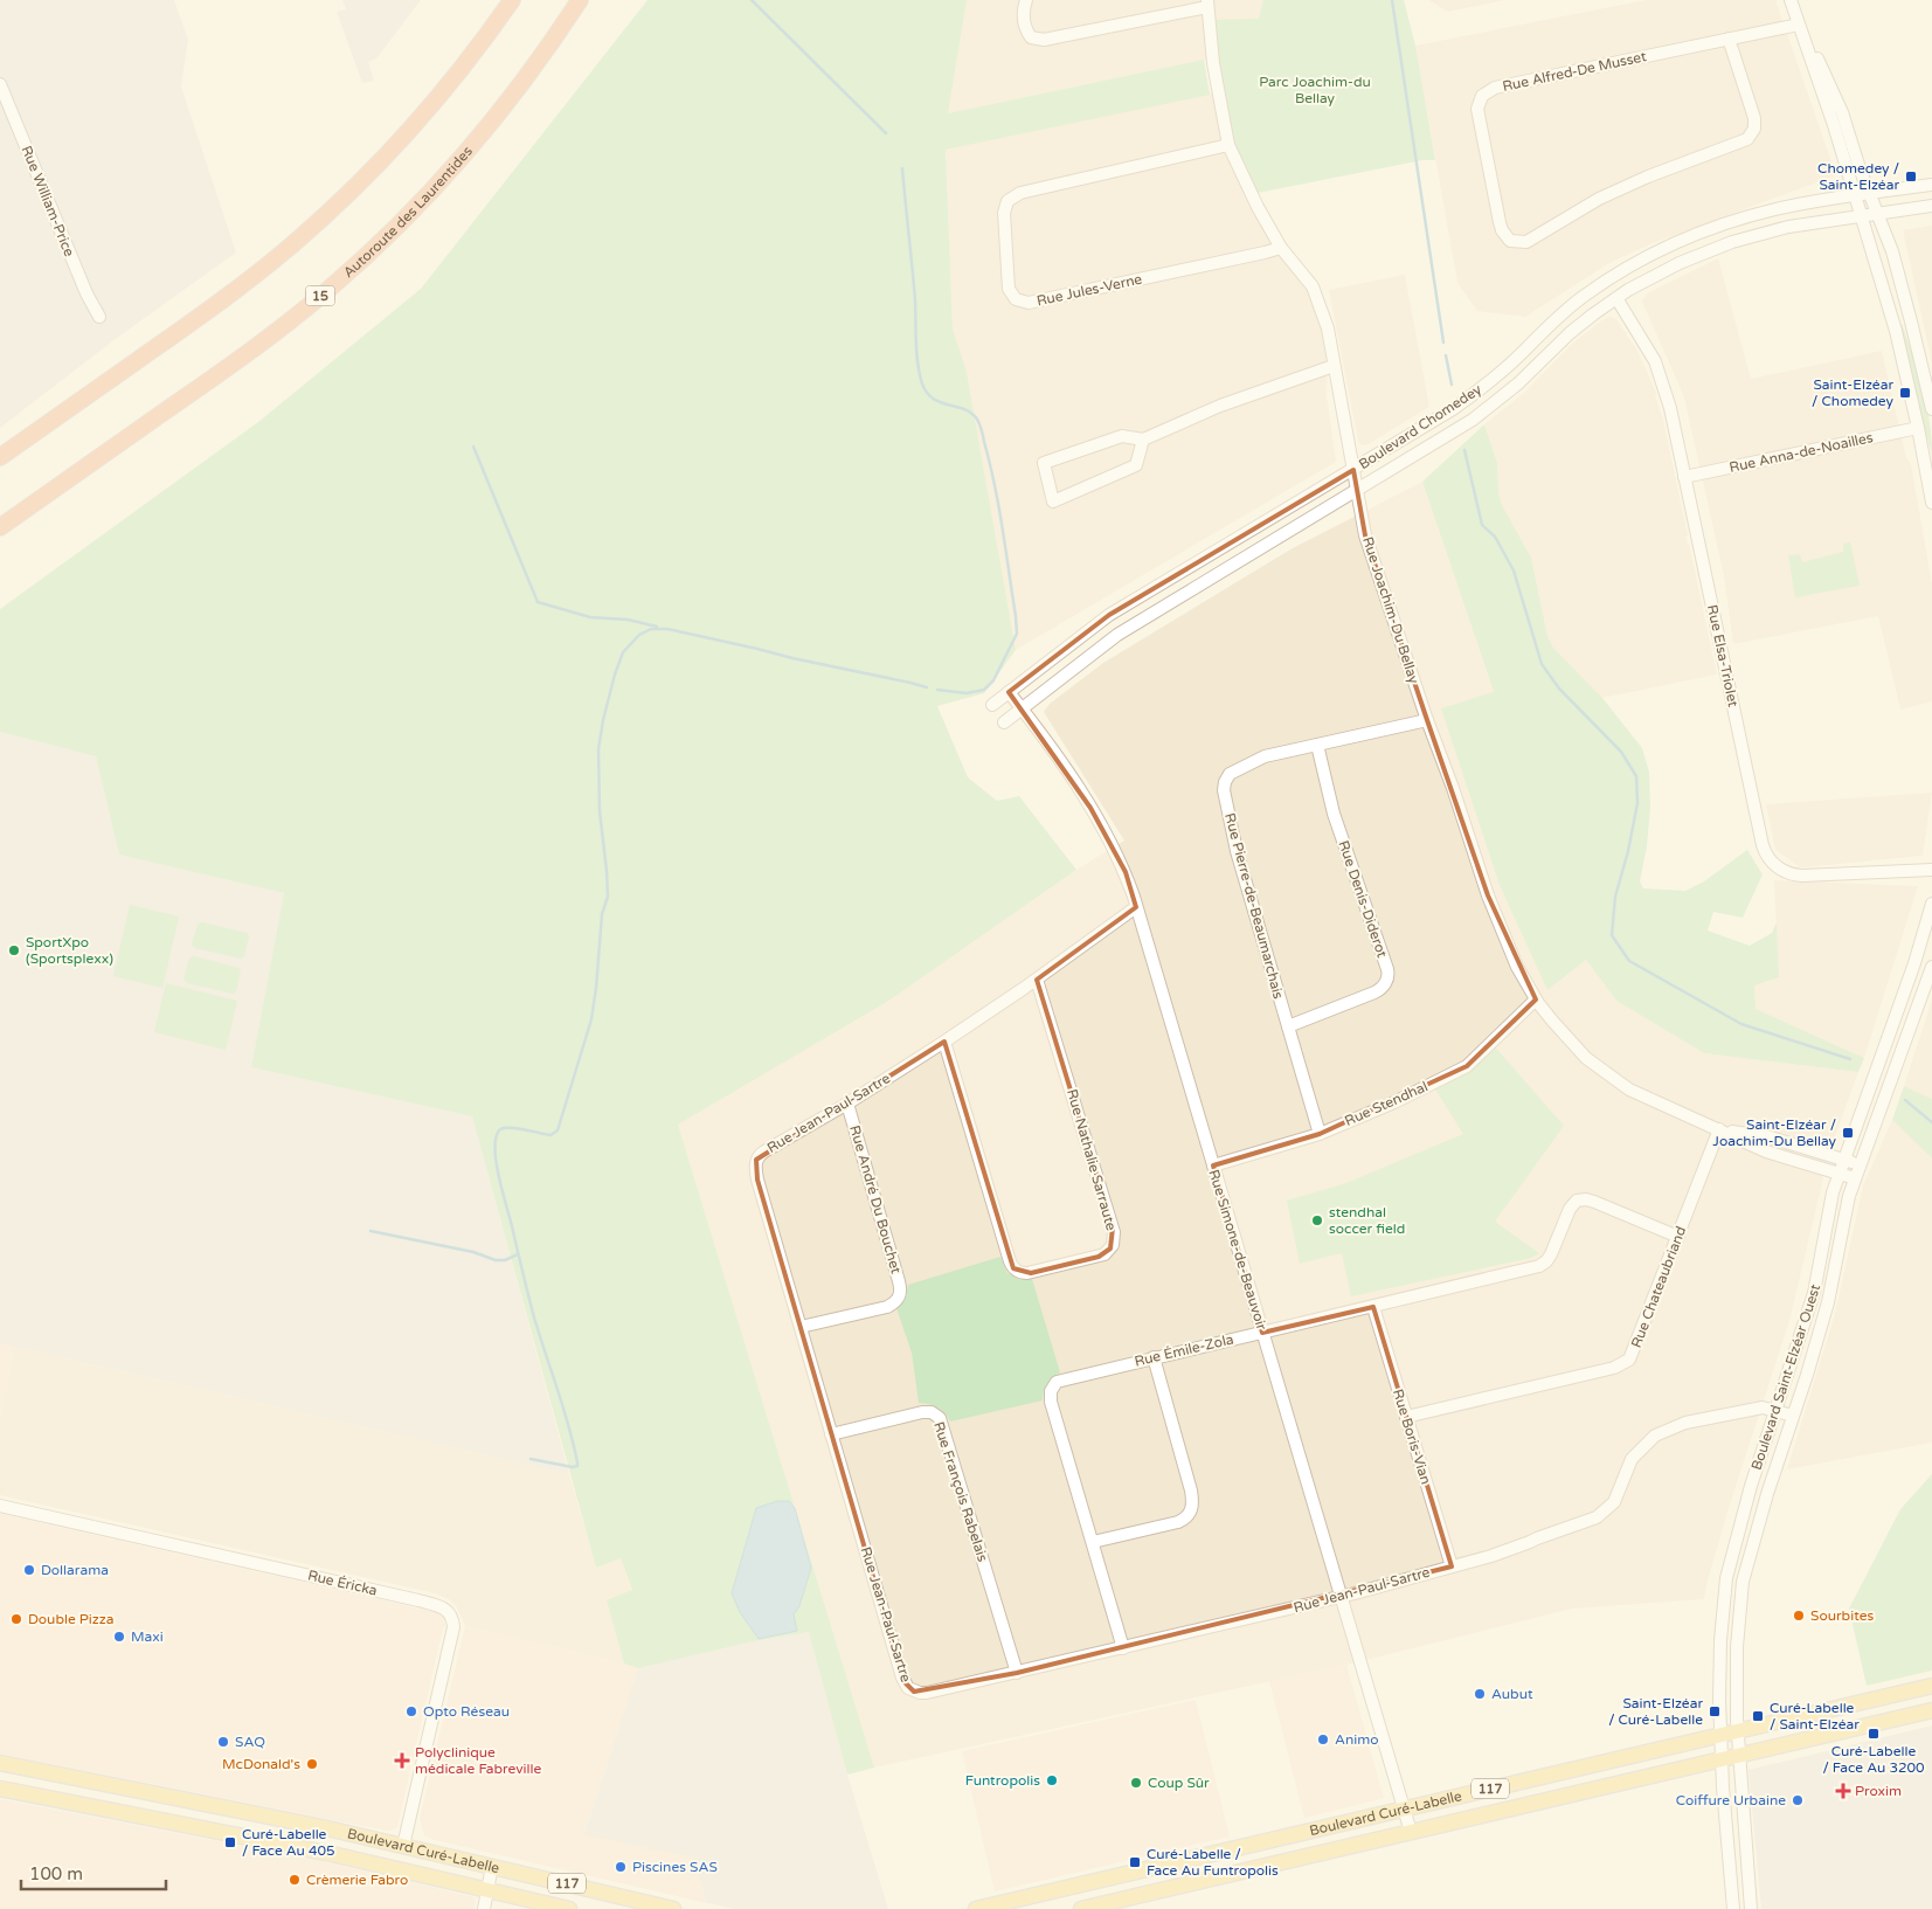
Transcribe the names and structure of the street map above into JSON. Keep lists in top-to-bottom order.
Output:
{
  "streets": {
    "highway": ["Autoroute des Laurentides", "15"],
    "main road": ["117", "Boulevard Curé-Labelle"],
    "street": [
      "Rue Alfred-De Musset",
      "Rue William-Price",
      "Rue Jules-Verne",
      "Boulevard Chomedey",
      "Rue Anna-de-Noailles",
      "Rue Joachim-Du Bellay",
      "Rue Elsa-Triolet",
      "Rue Denis-Diderot",
      "Rue Pierre-de-Beaumarchais",
      "Rue Stendhal",
      "Rue Jean-Paul-Sartre",
      "Rue Nathalie Sarraute",
      "Rue André Du Bouchet",
      "Rue Simone-de-Beauvoir",
      "Rue Chateaubriand",
      "Rue Émile-Zola",
      "Boulevard Saint-Elzéar Ouest",
      "Rue Boris-Vian",
      "Rue François Rabelais",
      "Rue Éricka"
    ]
  },
  "crossings": [
    ["Rue Jules-Verne", "Rue Joachim-Du Bellay"],
    ["Boulevard Chomedey", "Rue Joachim-Du Bellay"],
    ["Boulevard Chomedey", "Rue Elsa-Triolet"],
    ["Boulevard Chomedey", "Rue Simone-de-Beauvoir"],
    ["Rue Anna-de-Noailles", "Rue Elsa-Triolet"],
    ["Rue Joachim-Du Bellay", "Rue Pierre-de-Beaumarchais"],
    ["Rue Joachim-Du Bellay", "Rue Stendhal"],
    ["Rue Joachim-Du Bellay", "Rue Chateaubriand"],
    ["Rue Joachim-Du Bellay", "Boulevard Saint-Elzéar Ouest"],
    ["Rue Denis-Diderot", "Rue Pierre-de-Beaumarchais"],
    ["Rue Pierre-de-Beaumarchais", "Rue Stendhal"],
    ["Rue Stendhal", "Rue Simone-de-Beauvoir"],
    ["Rue Jean-Paul-Sartre", "Rue Nathalie Sarraute"],
    ["Rue Jean-Paul-Sartre", "Rue André Du Bouchet"],
    ["Rue Jean-Paul-Sartre", "Rue Simone-de-Beauvoir"],
    ["Rue Jean-Paul-Sartre", "Rue Émile-Zola"],
    ["Rue Jean-Paul-Sartre", "Boulevard Saint-Elzéar Ouest"],
    ["Rue Jean-Paul-Sartre", "Rue Boris-Vian"],
    ["Rue Jean-Paul-Sartre", "Rue François Rabelais"],
    ["Rue Simone-de-Beauvoir", "Rue Émile-Zola"],
    ["Rue Simone-de-Beauvoir", "Boulevard Curé-Labelle"],
    ["Rue Chateaubriand", "Rue Émile-Zola"],
    ["Rue Chateaubriand", "Rue Boris-Vian"],
    ["Rue Émile-Zola", "Rue Boris-Vian"],
    ["Boulevard Saint-Elzéar Ouest", "Boulevard Curé-Labelle"],
    ["Rue Éricka", "Boulevard Curé-Labelle"]
  ],
  "parks": ["Parc Joachim-du Bellay"],
  "places": {
    "transit": [
      "Chomedey / Saint-Elzéar",
      "Saint-Elzéar / Chomedey",
      "Saint-Elzéar / Joachim-Du Bellay",
      "Saint-Elzéar / Curé-Labelle",
      "Curé-Labelle / Saint-Elzéar",
      "Curé-Labelle / Face Au 3200",
      "Curé-Labelle / Face Au 405",
      "Curé-Labelle / Face Au Funtropolis"
    ],
    "other": [
      "SportXpo (Sportsplexx)",
      "stendhal soccer field",
      "Dollarama",
      "Sourbites",
      "Double Pizza",
      "Maxi",
      "Aubut",
      "Opto Réseau",
      "Animo",
      "SAQ",
      "McDonald's",
      "Funtropolis",
      "Coup Sûr",
      "Coiffure Urbaine",
      "Piscines SAS",
      "Crèmerie Fabro"
    ],
    "health": ["Polyclinique médicale Fabreville", "Proxim"]
  },
  "scale_bar": "100 m"
}
